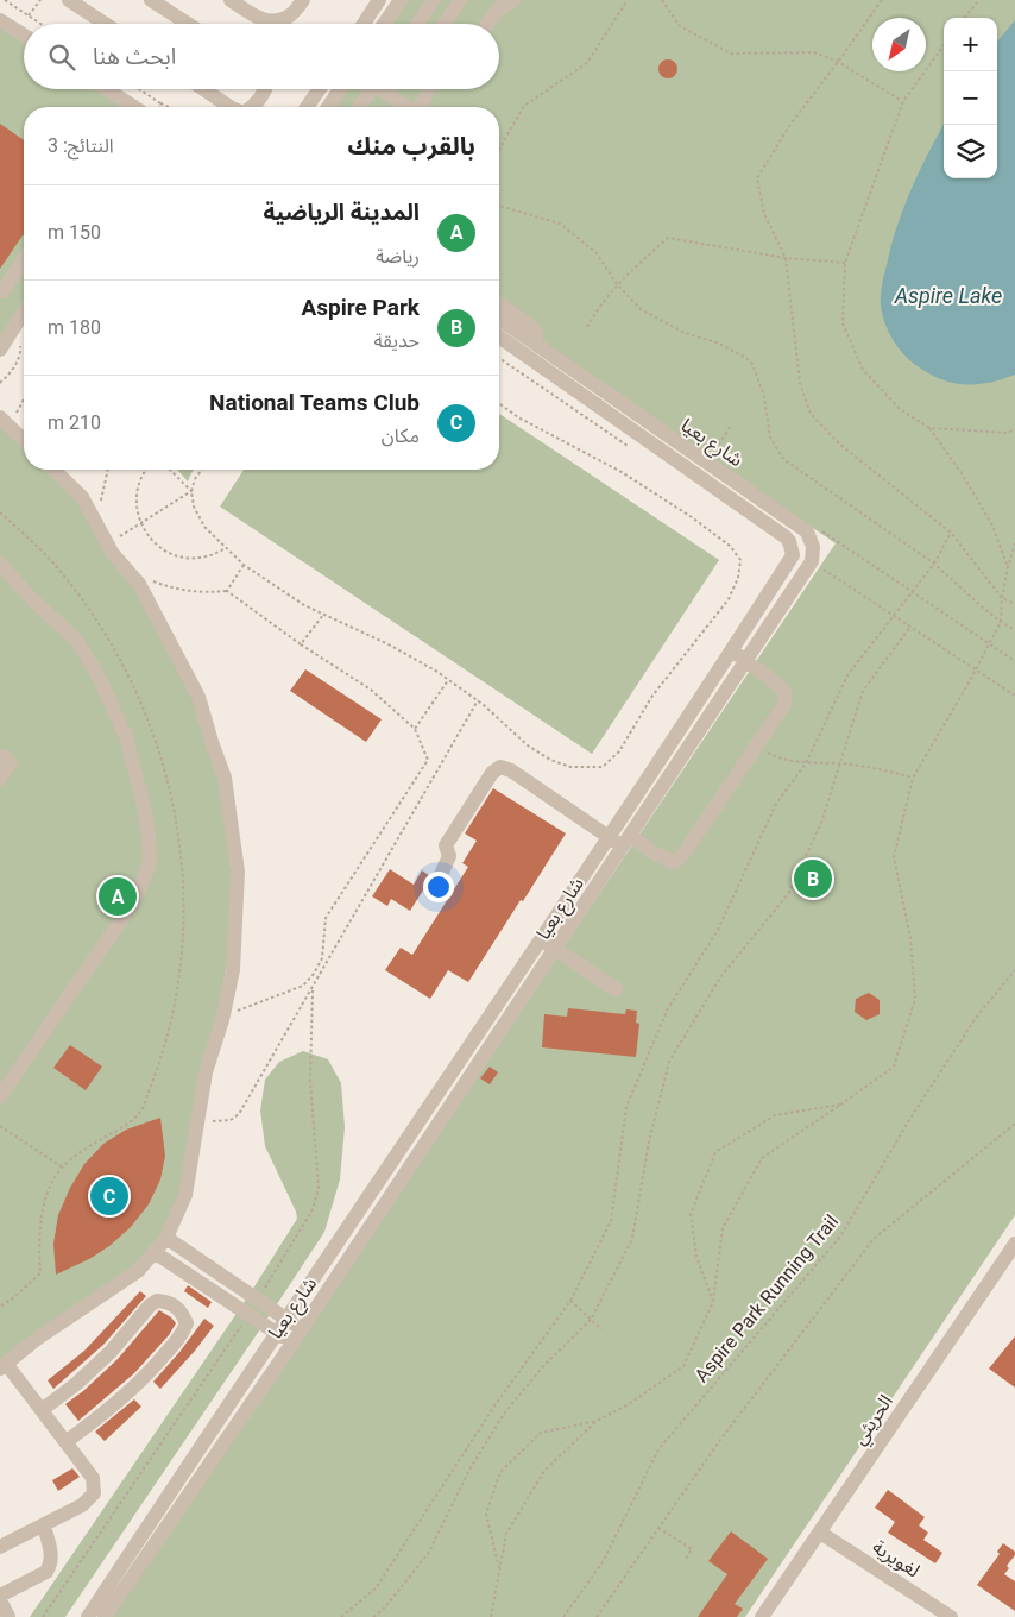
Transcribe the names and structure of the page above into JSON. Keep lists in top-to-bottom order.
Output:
{
  "streets": {
    "street": ["شارع بعيا", "الحريثي", "لغويرية"],
    "path": ["Aspire Park Running Trail"]
  },
  "crossings": [
    ["الحريثي", "لغويرية"]
  ],
  "water": ["Aspire Lake"],
  "north": "bottom left",
  "page": {
    "map_buttons": ["+", "−"],
    "search": "ابحث هنا",
    "heading": ["بالقرب منك", "النتائج: 3"],
    "list": [
      {
        "mark": "A",
        "name": "المدينة الرياضية",
        "note": "رياضة",
        "value": "150 m"
      },
      {
        "mark": "B",
        "name": "Aspire Park",
        "note": "حديقة",
        "value": "180 m"
      },
      {
        "mark": "C",
        "name": "National Teams Club",
        "note": "مكان",
        "value": "210 m"
      }
    ],
    "pins": ["B", "A", "C"]
  }
}
